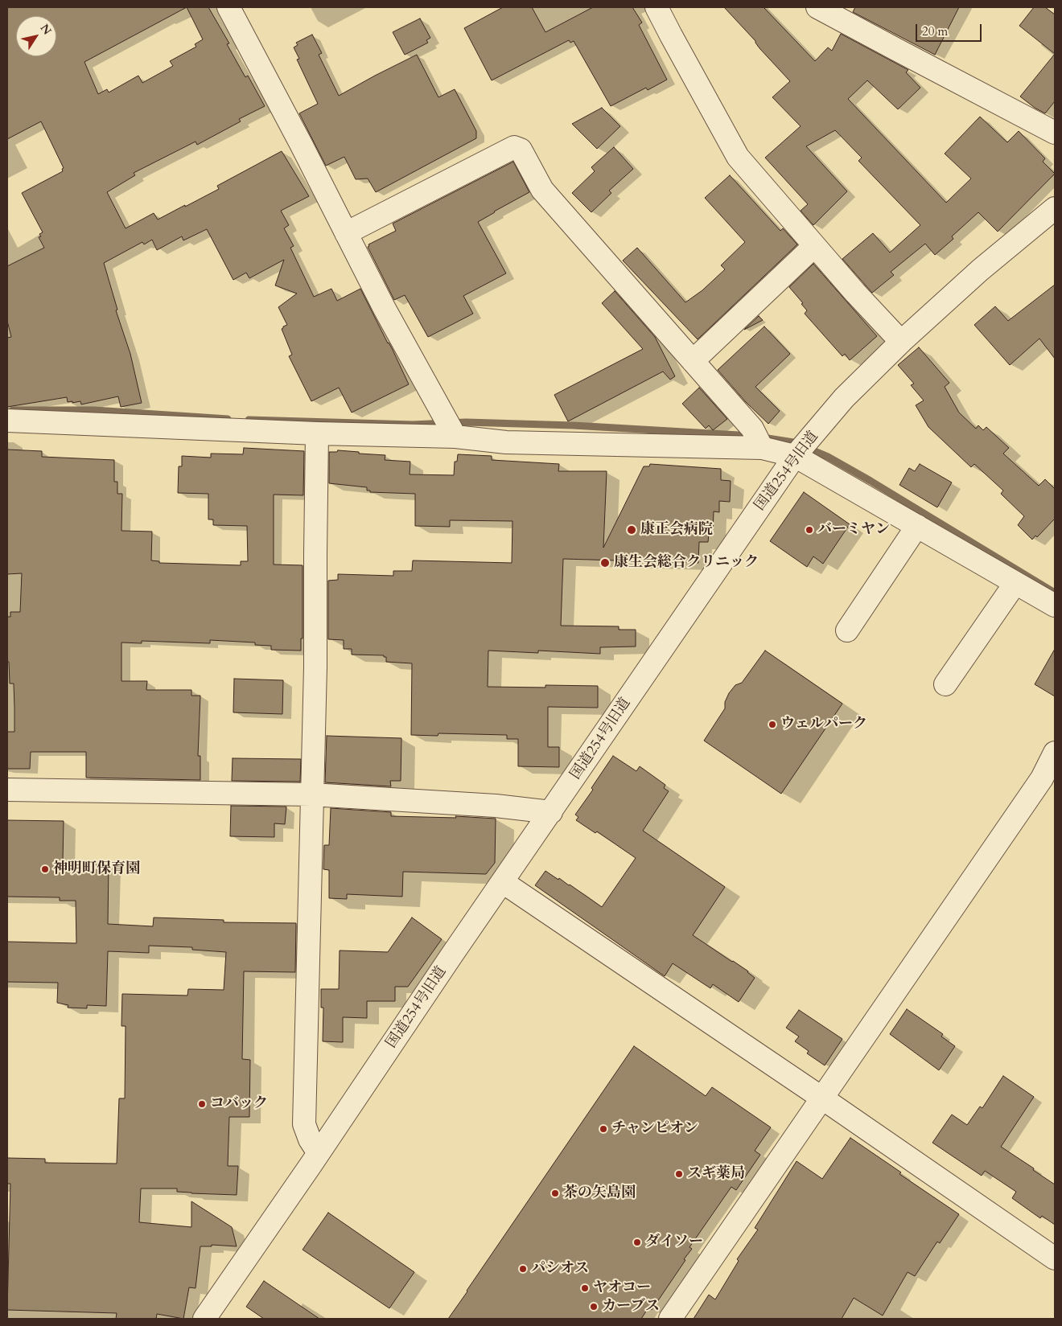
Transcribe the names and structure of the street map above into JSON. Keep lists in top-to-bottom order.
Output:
{
  "streets": {
    "street": ["国道254号旧道"]
  },
  "places": [
    "康正会病院",
    "バーミヤン",
    "康生会総合クリニック",
    "ウェルパーク",
    "神明町保育園",
    "コバック",
    "チャンピオン",
    "スギ薬局",
    "茶の矢島園",
    "ダイソー",
    "パシオス",
    "ヤオコー",
    "カーブス"
  ],
  "scale_bar": "20 m",
  "north": "top right"
}
